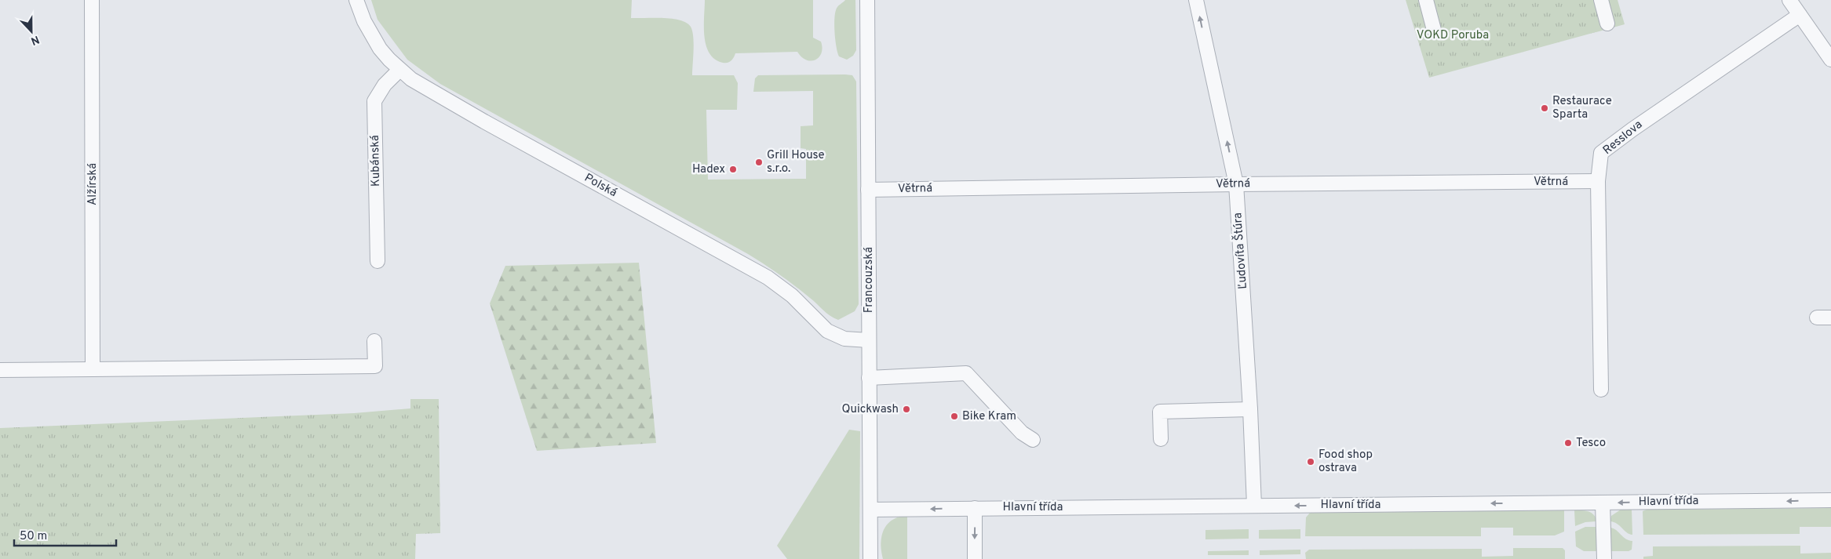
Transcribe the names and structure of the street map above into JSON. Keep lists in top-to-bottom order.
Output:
{
  "streets": {
    "street": [
      "Resslova",
      "Kubánská",
      "Větrná",
      "Alžírská",
      "Polská",
      "Ľudovíta Štúra",
      "Francouzská",
      "Hlavní třída"
    ]
  },
  "crossings": [
    ["Resslova", "Větrná"],
    ["Kubánská", "Polská"],
    ["Větrná", "Ľudovíta Štúra"],
    ["Větrná", "Francouzská"],
    ["Polská", "Francouzská"],
    ["Ľudovíta Štúra", "Hlavní třída"],
    ["Francouzská", "Hlavní třída"]
  ],
  "one_way": ["Ľudovíta Štúra", "Hlavní třída"],
  "parks": ["VOKD Poruba"],
  "places": [
    "Restaurace Sparta",
    "Grill House s.r.o.",
    "Hadex",
    "Quickwash",
    "Bike Kram",
    "Tesco",
    "Food shop ostrava"
  ],
  "scale_bar": "50 m",
  "north": "bottom"
}
